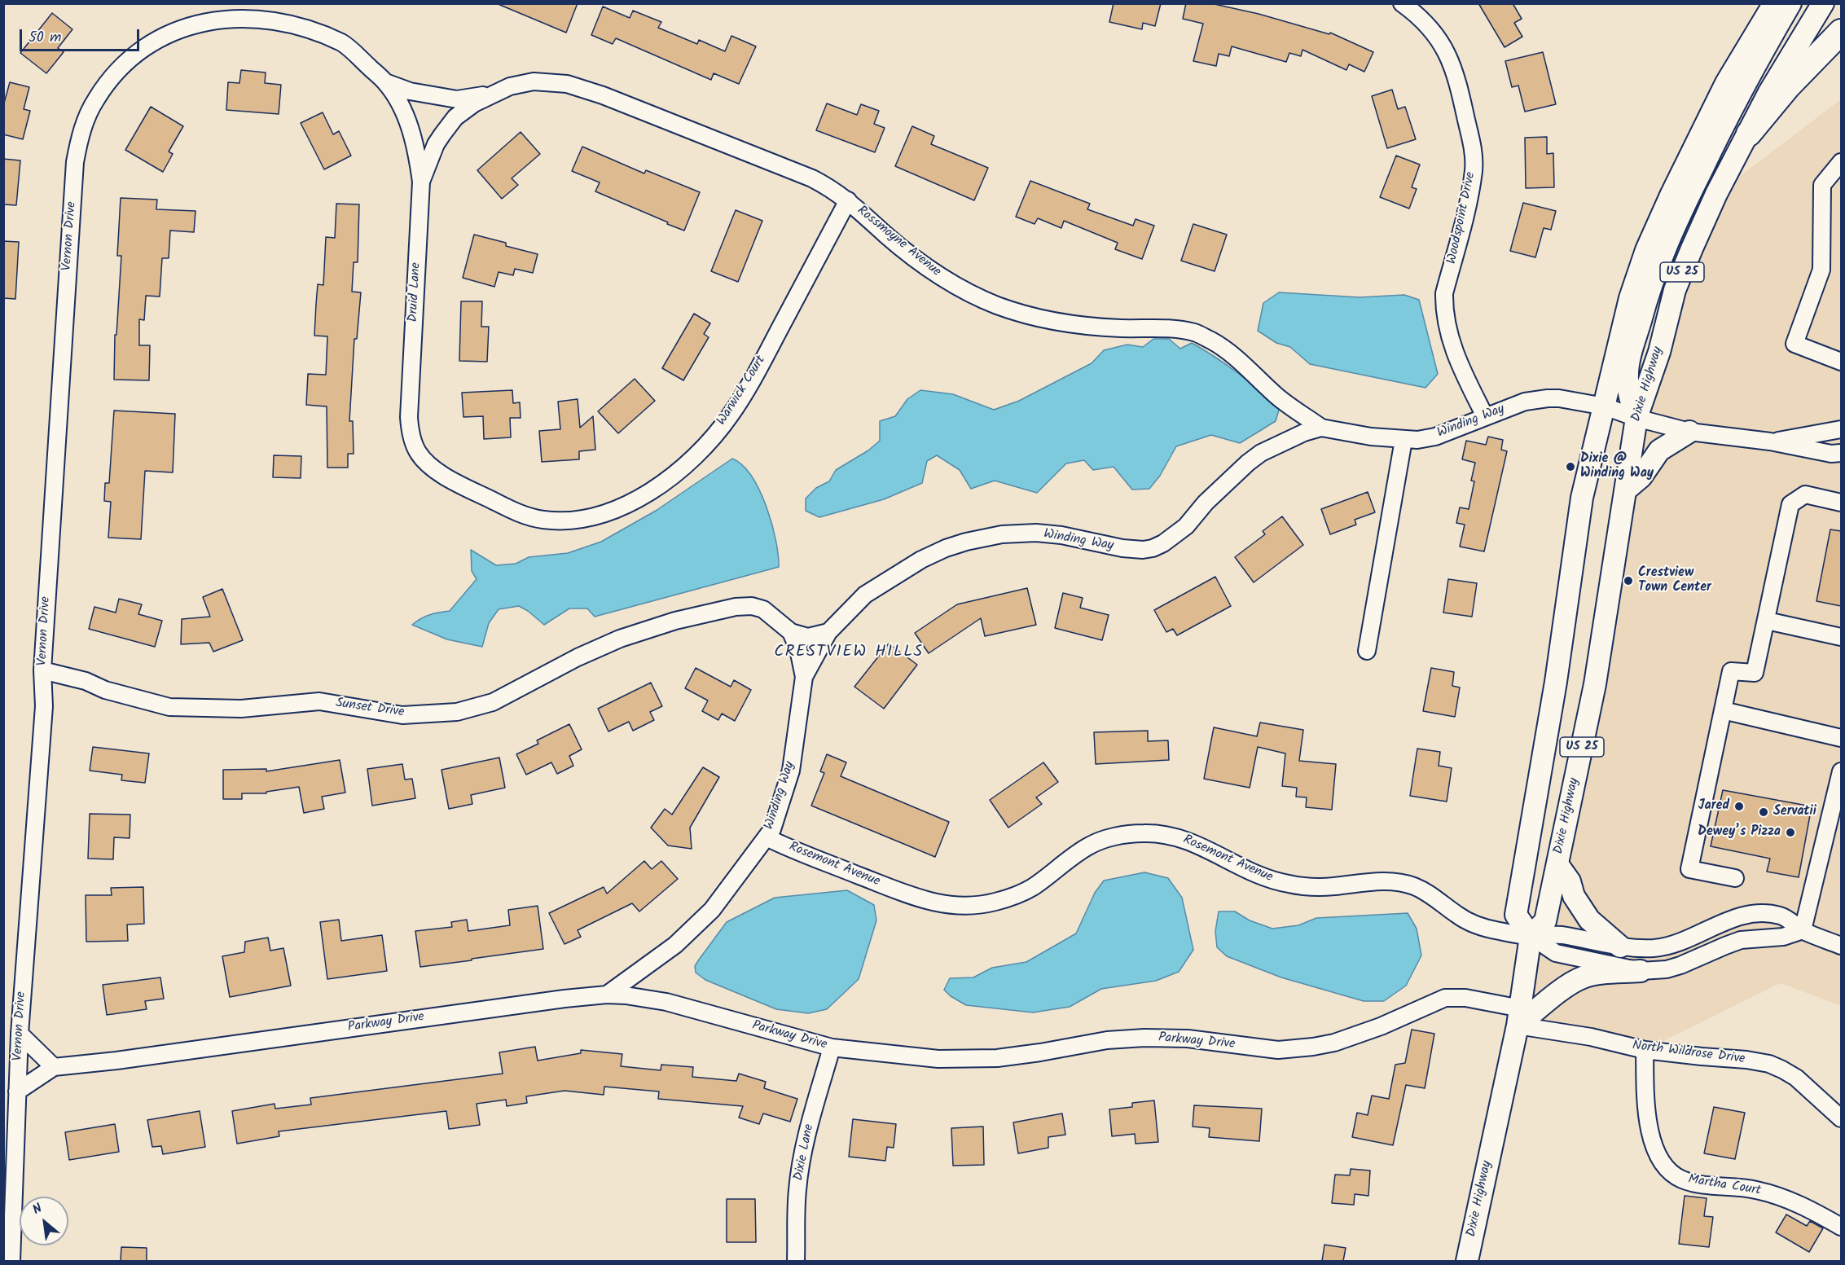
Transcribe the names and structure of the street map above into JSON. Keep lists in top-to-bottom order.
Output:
{
  "streets": {
    "main road": ["US 25", "Dixie Highway"],
    "street": [
      "Woodspoint Drive",
      "Vernon Drive",
      "Rossmoyne Avenue",
      "Druid Lane",
      "Warwick Court",
      "Winding Way",
      "Sunset Drive",
      "Rosemont Avenue",
      "Parkway Drive",
      "North Wildrose Drive",
      "Dixie Lane",
      "Martha Court"
    ]
  },
  "crossings": [
    ["Woodspoint Drive", "Winding Way"],
    ["Vernon Drive", "Rossmoyne Avenue"],
    ["Vernon Drive", "Sunset Drive"],
    ["Vernon Drive", "Parkway Drive"],
    ["Rossmoyne Avenue", "Druid Lane"],
    ["Rossmoyne Avenue", "Warwick Court"],
    ["Rossmoyne Avenue", "Winding Way"],
    ["US 25", "Dixie Highway"],
    ["US 25", "Winding Way"],
    ["US 25", "Rosemont Avenue"],
    ["Druid Lane", "Warwick Court"],
    ["Dixie Highway", "Winding Way"],
    ["Dixie Highway", "Rosemont Avenue"],
    ["Dixie Highway", "Parkway Drive"],
    ["Dixie Highway", "North Wildrose Drive"],
    ["Winding Way", "Sunset Drive"],
    ["Winding Way", "Rosemont Avenue"],
    ["Winding Way", "Parkway Drive"],
    ["Parkway Drive", "North Wildrose Drive"],
    ["Parkway Drive", "Dixie Lane"],
    ["North Wildrose Drive", "Martha Court"]
  ],
  "districts": ["CRESTVIEW HILLS"],
  "places": [
    "Dixie @ Winding Way",
    "Crestview Town Center",
    "Jared",
    "Servatii",
    "Dewey’s Pizza"
  ],
  "scale_bar": "50 m",
  "north": "top left"
}
